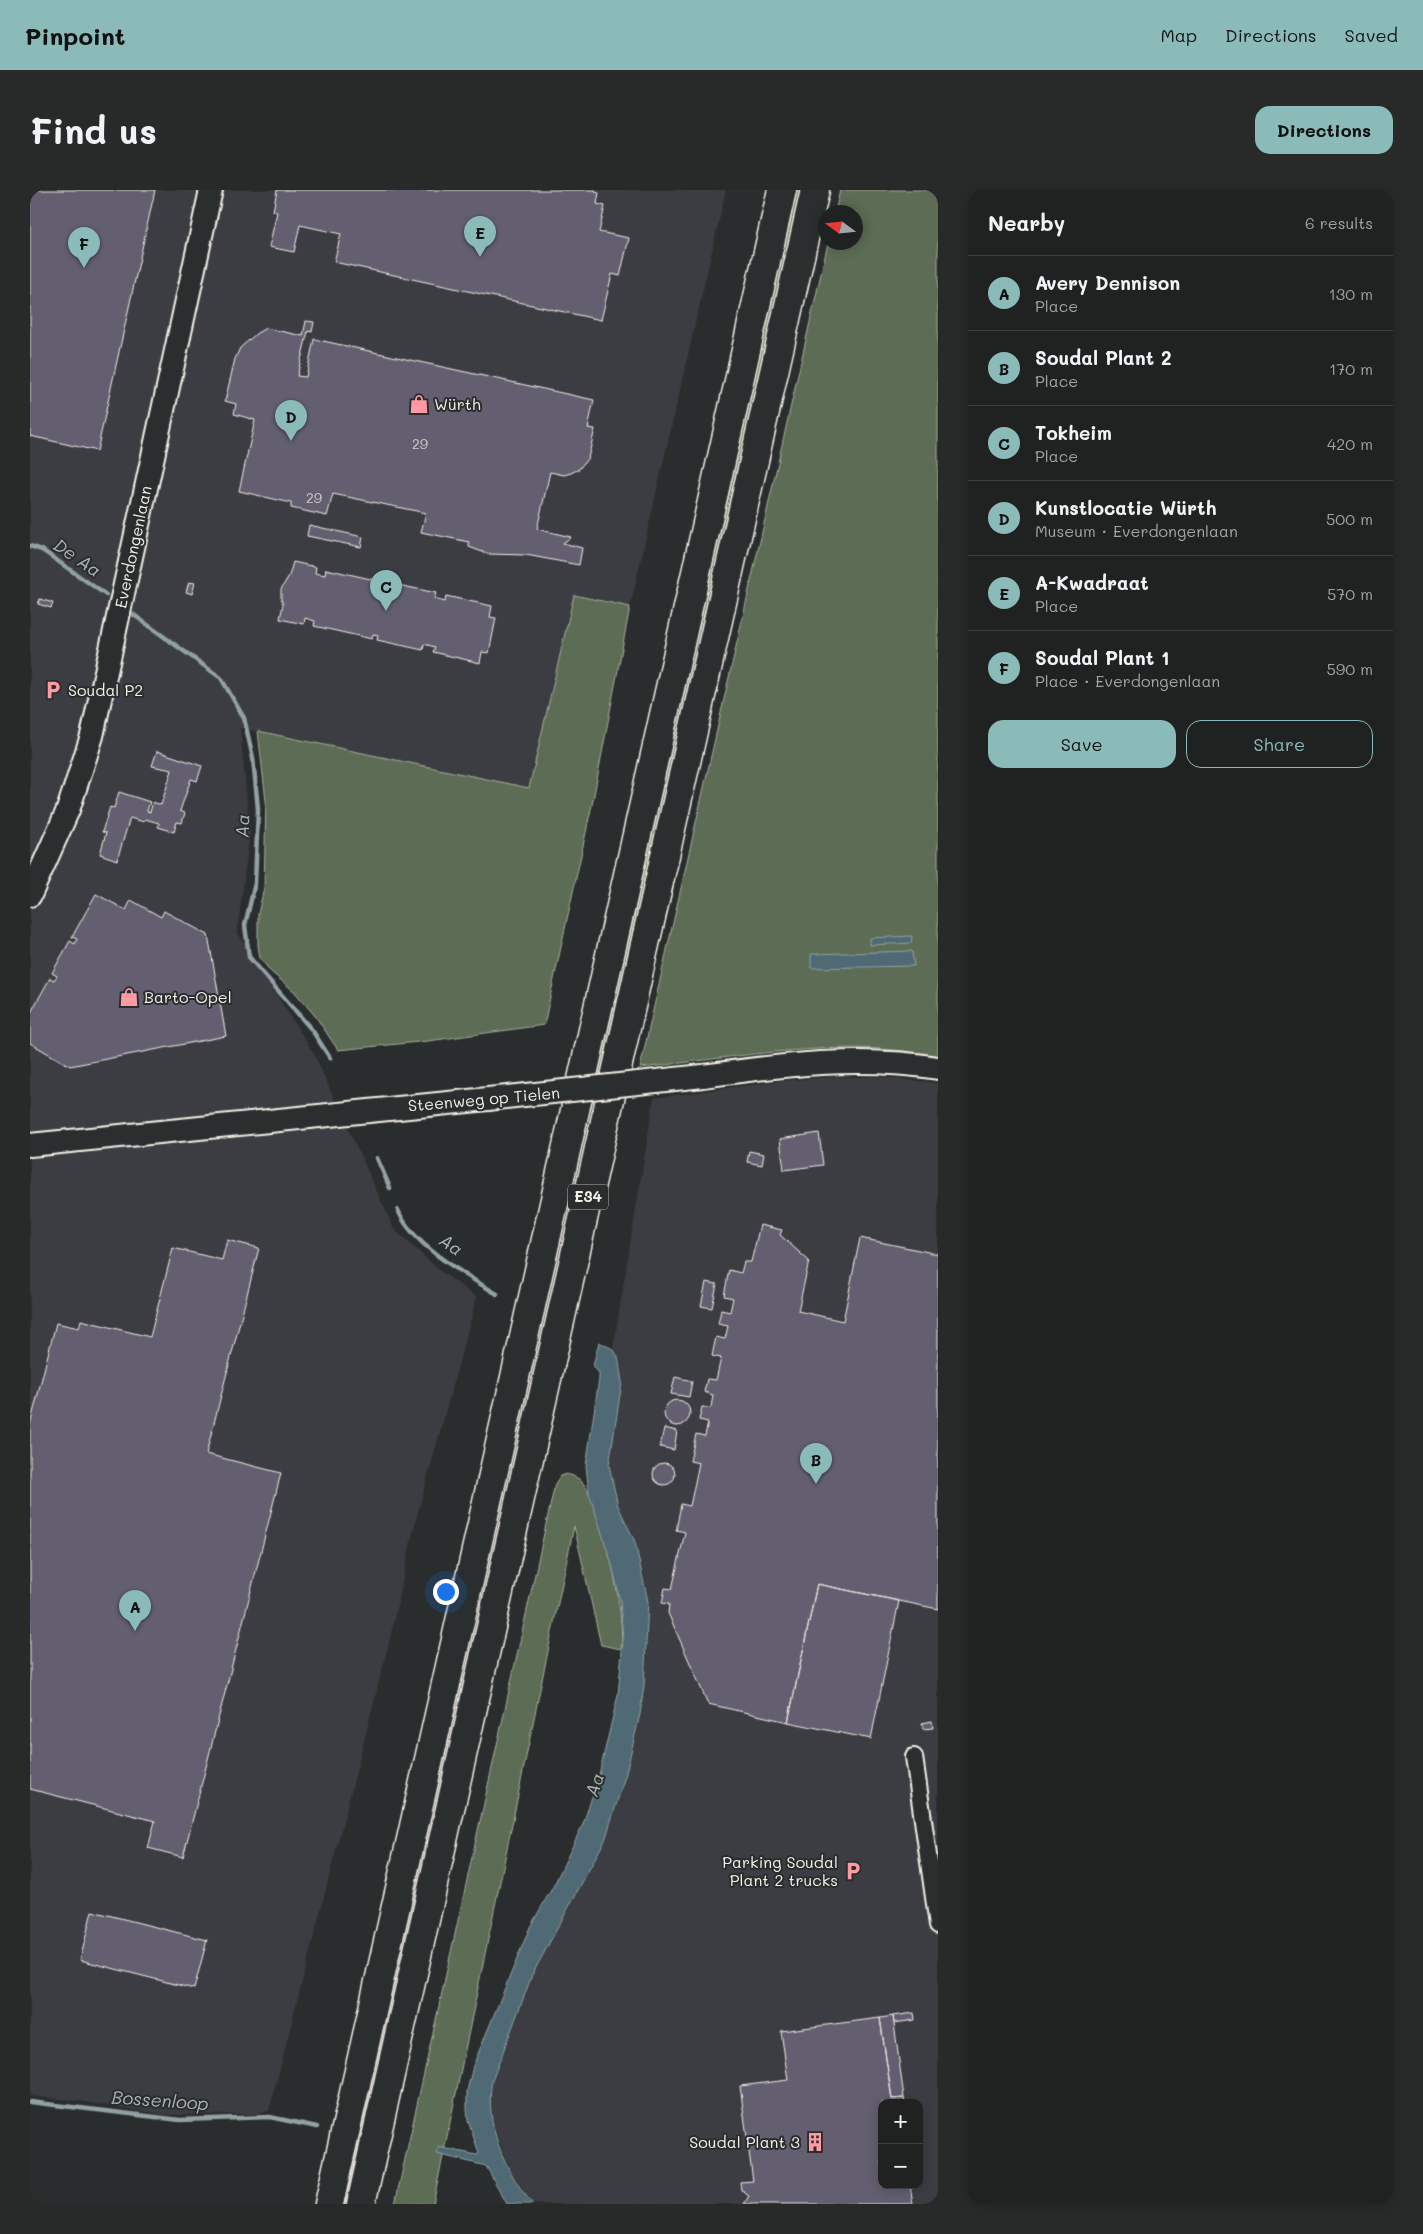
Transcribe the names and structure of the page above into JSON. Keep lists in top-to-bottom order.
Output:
{
  "streets": {
    "highway": ["E34"],
    "street": ["Everdongenlaan", "Steenweg op Tielen"]
  },
  "water": ["De Aa", "Aa", "Bossenloop"],
  "places": {
    "shop": ["Würth", "Barto-Opel"],
    "parking": ["Soudal P2", "Parking Soudal Plant 2 trucks"],
    "building": ["Soudal Plant 3"]
  },
  "house_numbers": ["29", "29"],
  "north": "left",
  "page": {
    "header": "Pinpoint",
    "nav": ["Map", "Directions", "Saved"],
    "buttons": [
      "Directions",
      ["Save", "Share"]
    ],
    "title": "Find us",
    "heading": ["Nearby", "6 results"],
    "pins": [
      "E",
      "F",
      "D",
      "C",
      "B",
      "A"
    ],
    "list": [
      {
        "mark": "A",
        "name": "Avery Dennison",
        "note": "Place",
        "value": "130 m"
      },
      {
        "mark": "B",
        "name": "Soudal Plant 2",
        "note": "Place",
        "value": "170 m"
      },
      {
        "mark": "C",
        "name": "Tokheim",
        "note": "Place",
        "value": "420 m"
      },
      {
        "mark": "D",
        "name": "Kunstlocatie Würth",
        "note": "Museum · Everdongenlaan",
        "value": "500 m"
      },
      {
        "mark": "E",
        "name": "A-Kwadraat",
        "note": "Place",
        "value": "570 m"
      },
      {
        "mark": "F",
        "name": "Soudal Plant 1",
        "note": "Place · Everdongenlaan",
        "value": "590 m"
      }
    ],
    "map_buttons": ["+", "−"]
  }
}
